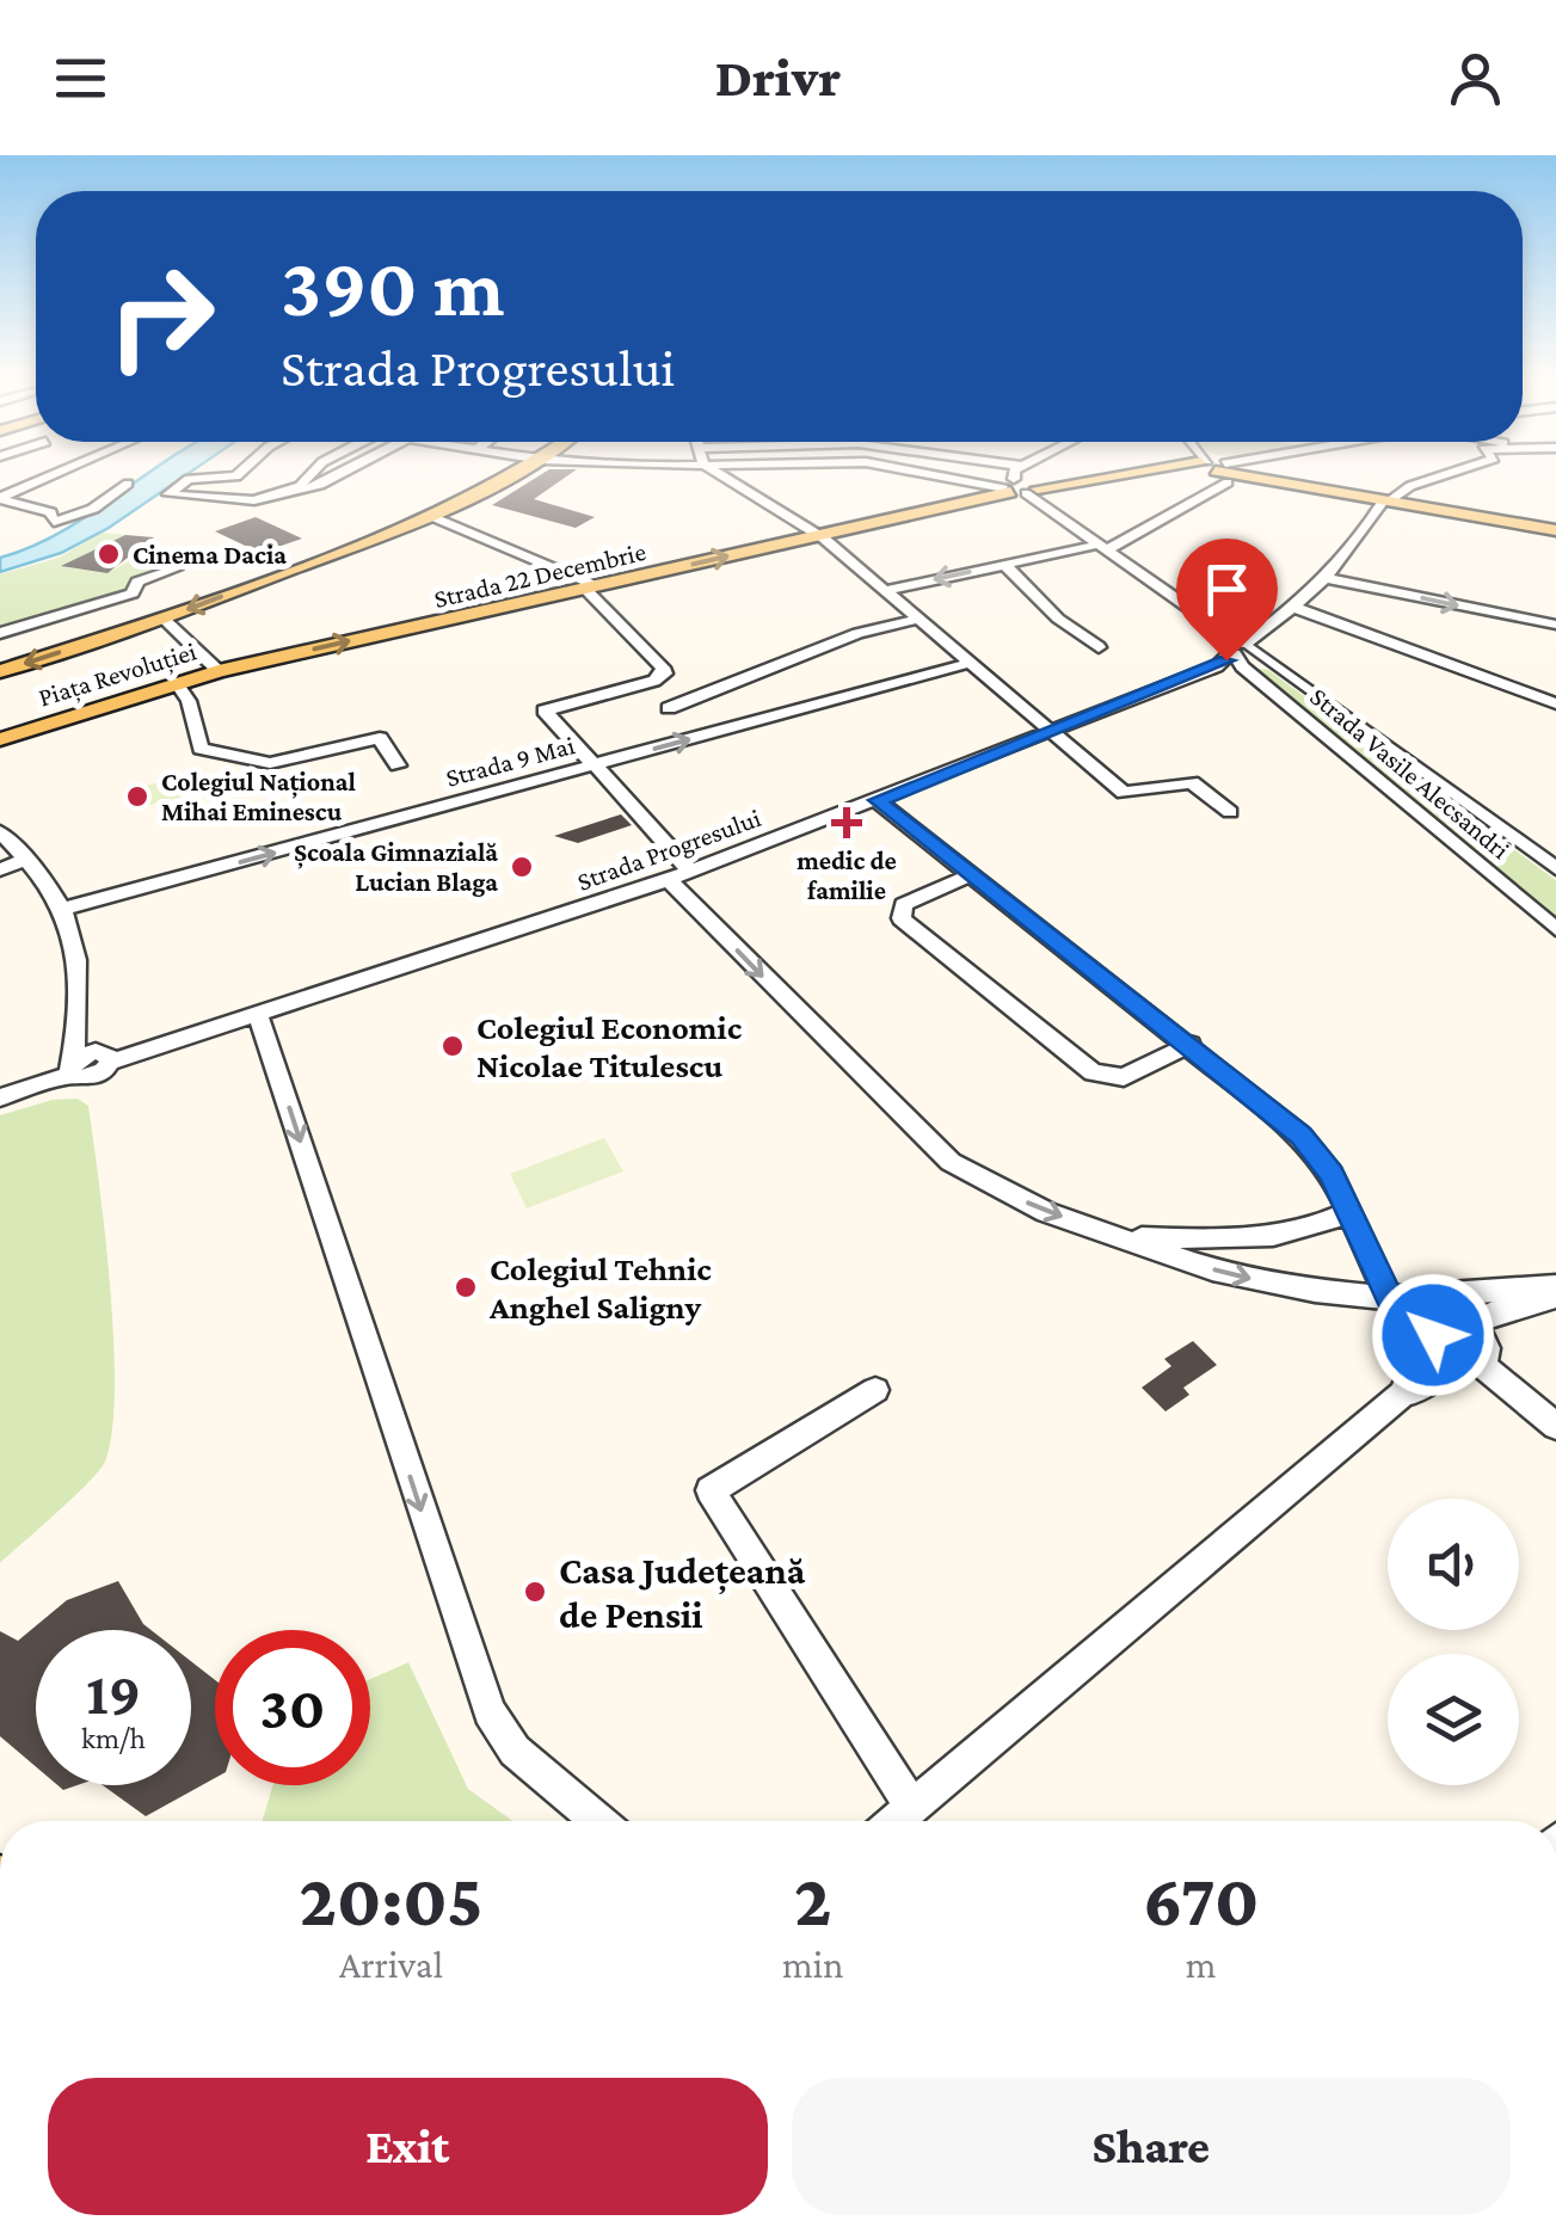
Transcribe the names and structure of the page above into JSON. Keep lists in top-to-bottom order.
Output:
{
  "streets": {
    "main road": ["Strada 22 Decembrie", "Piața Revoluției"],
    "street": ["Strada 9 Mai", "Strada Vasile Alecsandri", "Strada Progresului"]
  },
  "crossings": [
    ["Strada 22 Decembrie", "Piața Revoluției"],
    ["Strada 22 Decembrie", "Strada Vasile Alecsandri"],
    ["Strada 22 Decembrie", "Strada Progresului"],
    ["Strada Vasile Alecsandri", "Strada Progresului"]
  ],
  "places": {
    "other": [
      "Cinema Dacia",
      "Colegiul Național Mihai Eminescu",
      "Școala Gimnazială Lucian Blaga",
      "Colegiul Economic Nicolae Titulescu",
      "Colegiul Tehnic Anghel Saligny",
      "Casa Județeană de Pensii"
    ],
    "health": ["medic de familie"]
  },
  "page": {
    "header": "Drivr",
    "turn": ["390 m", "Strada Progresului"],
    "speed": "19 km/h",
    "limit": "30",
    "eta": [
      "20:05",
      "Arrival",
      "2",
      "min",
      "670",
      "m"
    ],
    "buttons": ["Exit", "Share"]
  }
}
